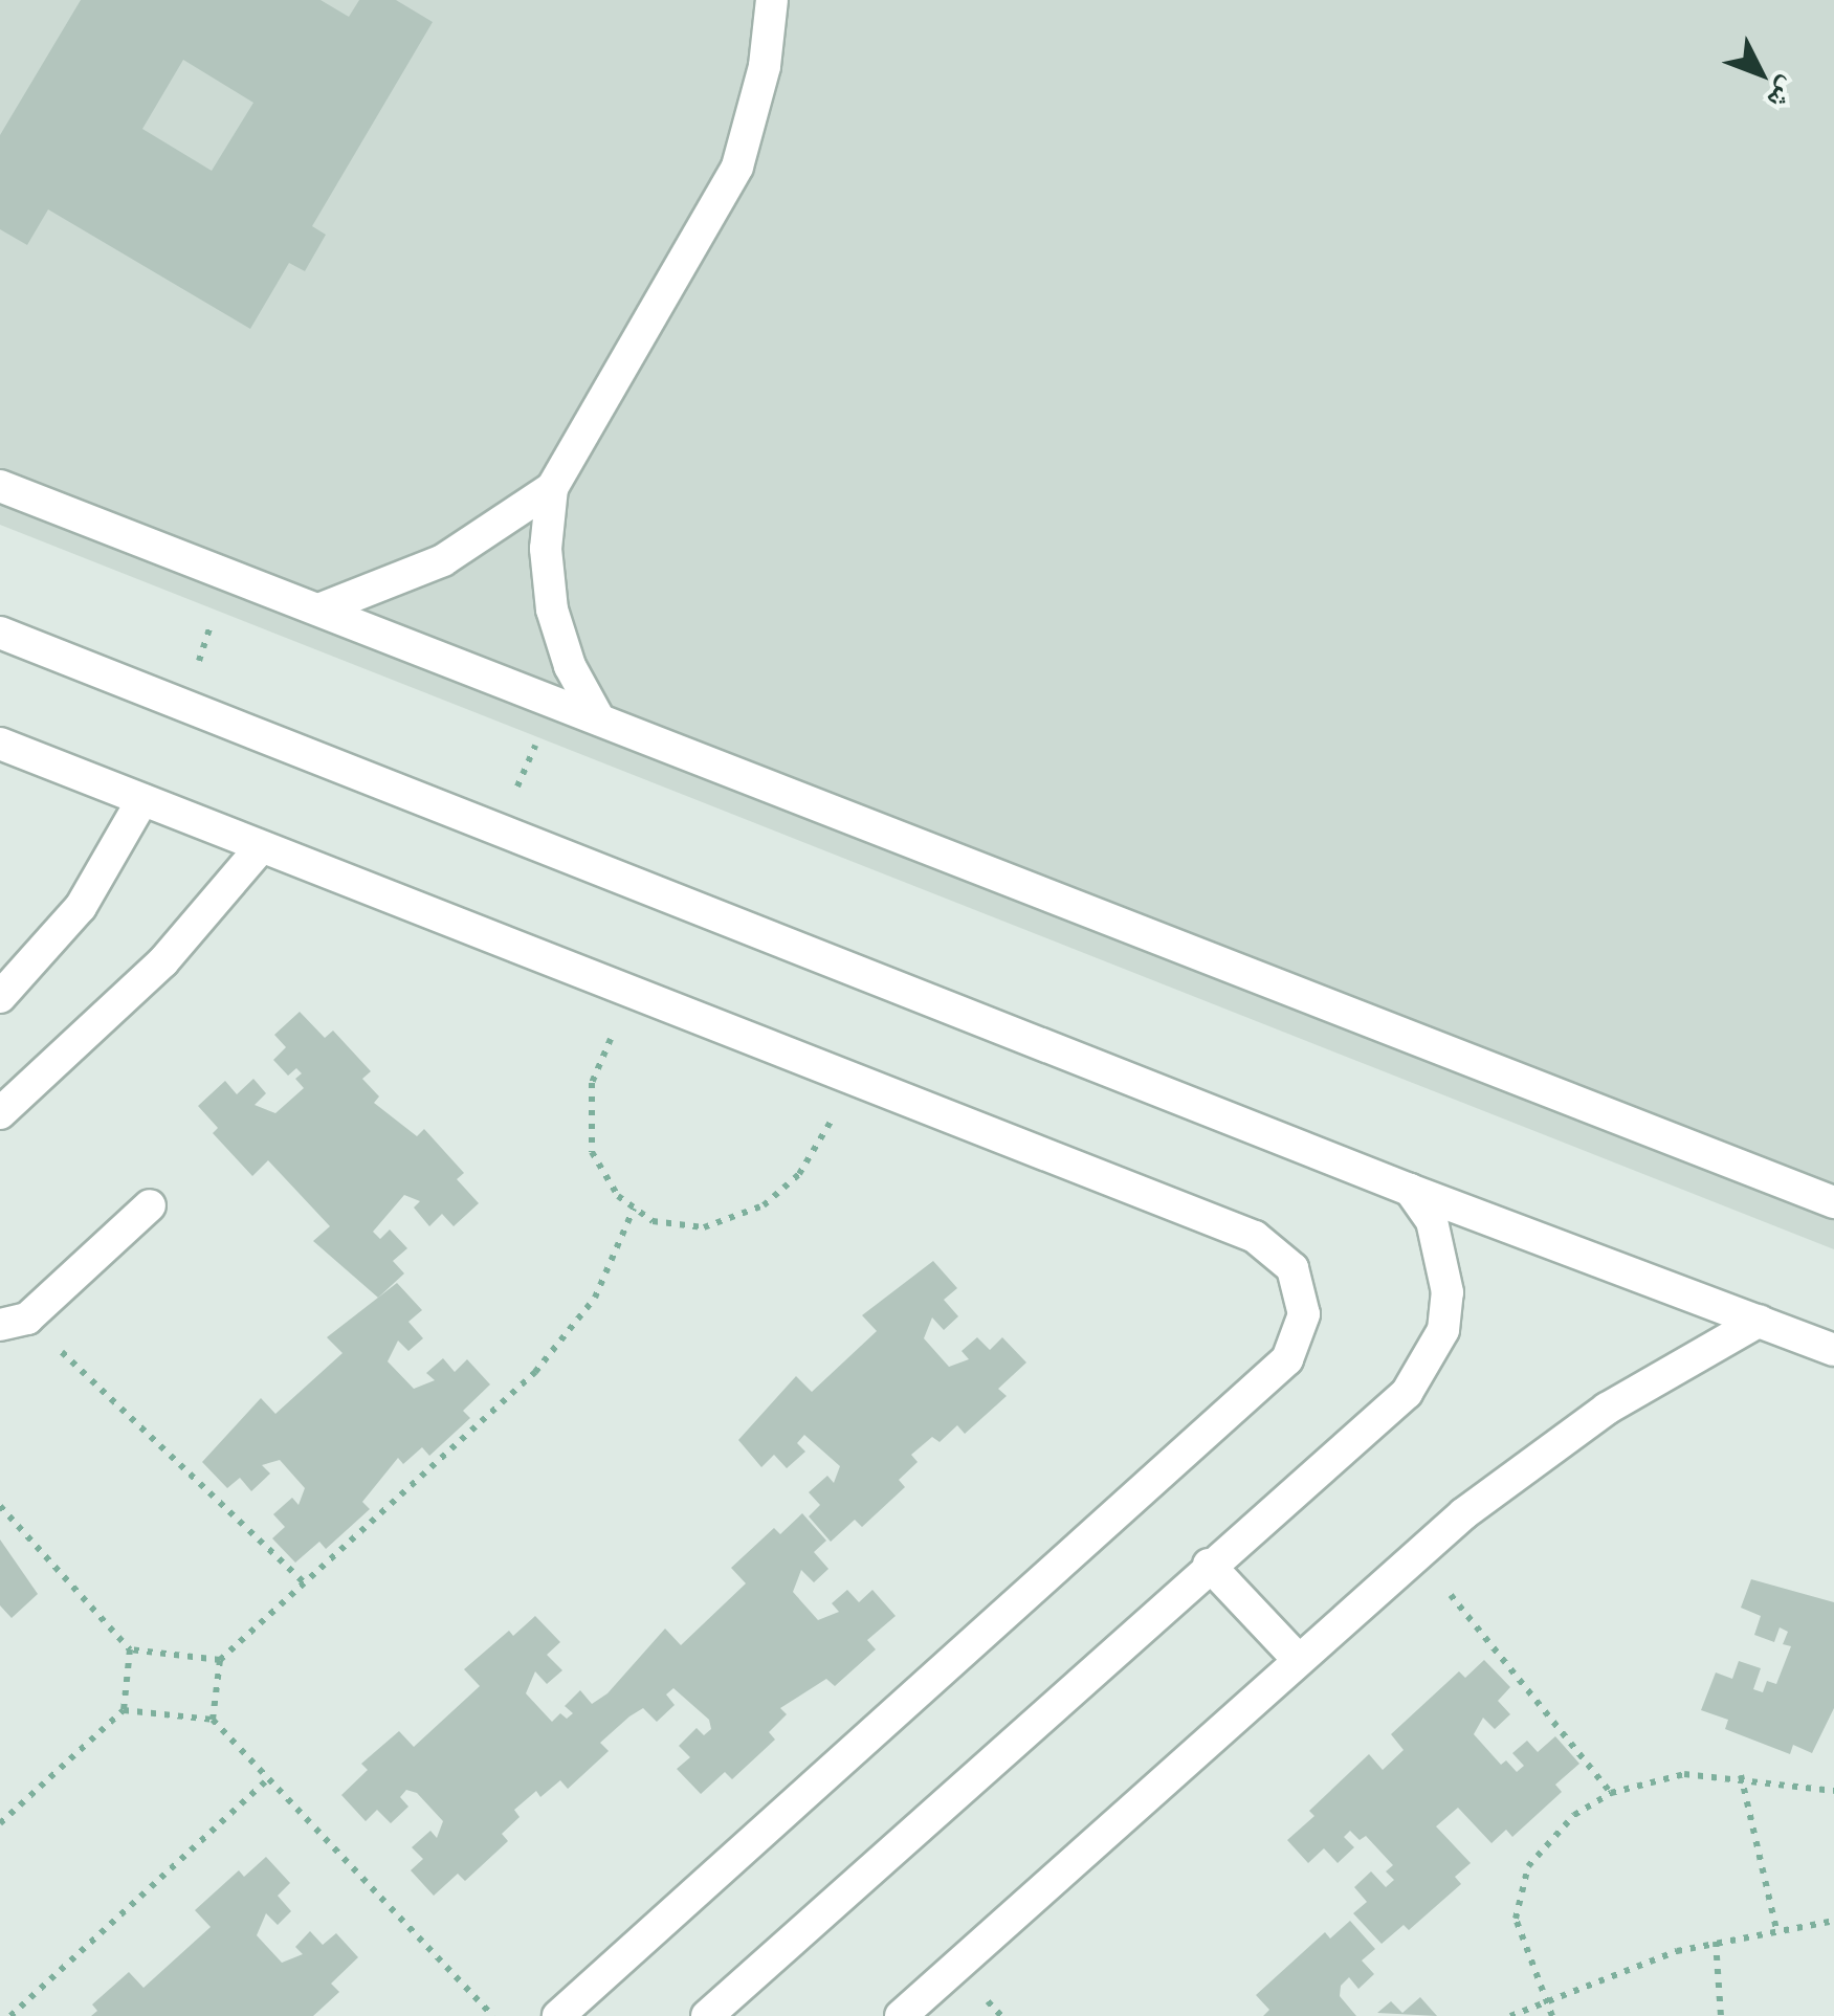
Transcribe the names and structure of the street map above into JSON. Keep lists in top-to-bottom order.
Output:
{
  "north": "bottom right"
}
